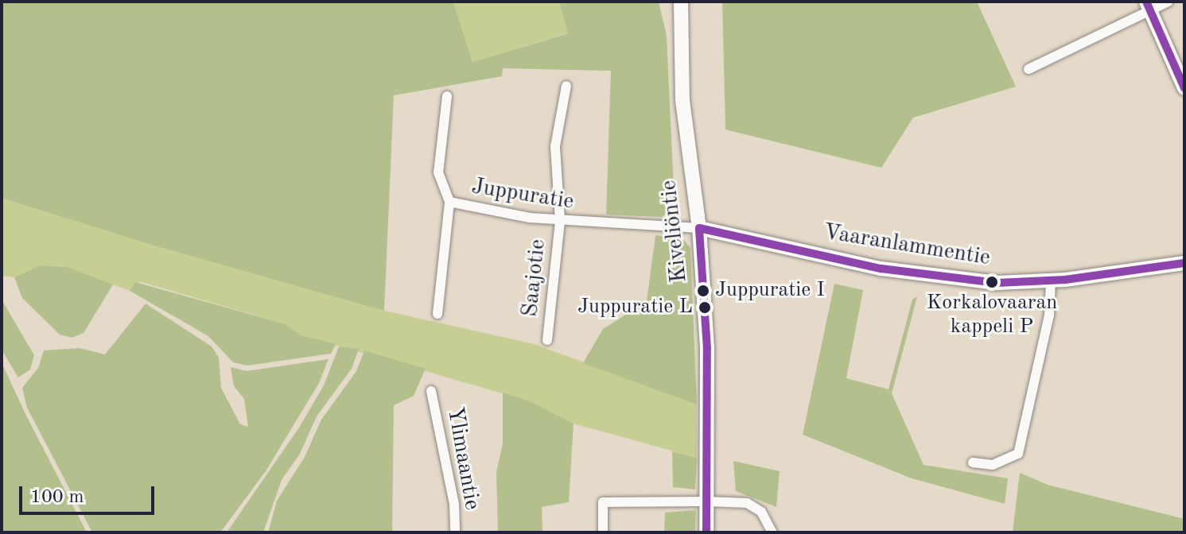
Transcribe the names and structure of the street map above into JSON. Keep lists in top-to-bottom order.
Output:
{
  "streets": {
    "street": [
      "Juppuratie",
      "Kiveliöntie",
      "Vaaranlammentie",
      "Saajotie",
      "Ylimaantie"
    ]
  },
  "crossings": [
    ["Juppuratie", "Kiveliöntie"],
    ["Juppuratie", "Vaaranlammentie"],
    ["Juppuratie", "Saajotie"],
    ["Kiveliöntie", "Vaaranlammentie"]
  ],
  "places": ["Korkalovaaran kappeli P", "Juppuratie I", "Juppuratie L"],
  "scale_bar": "100 m"
}
